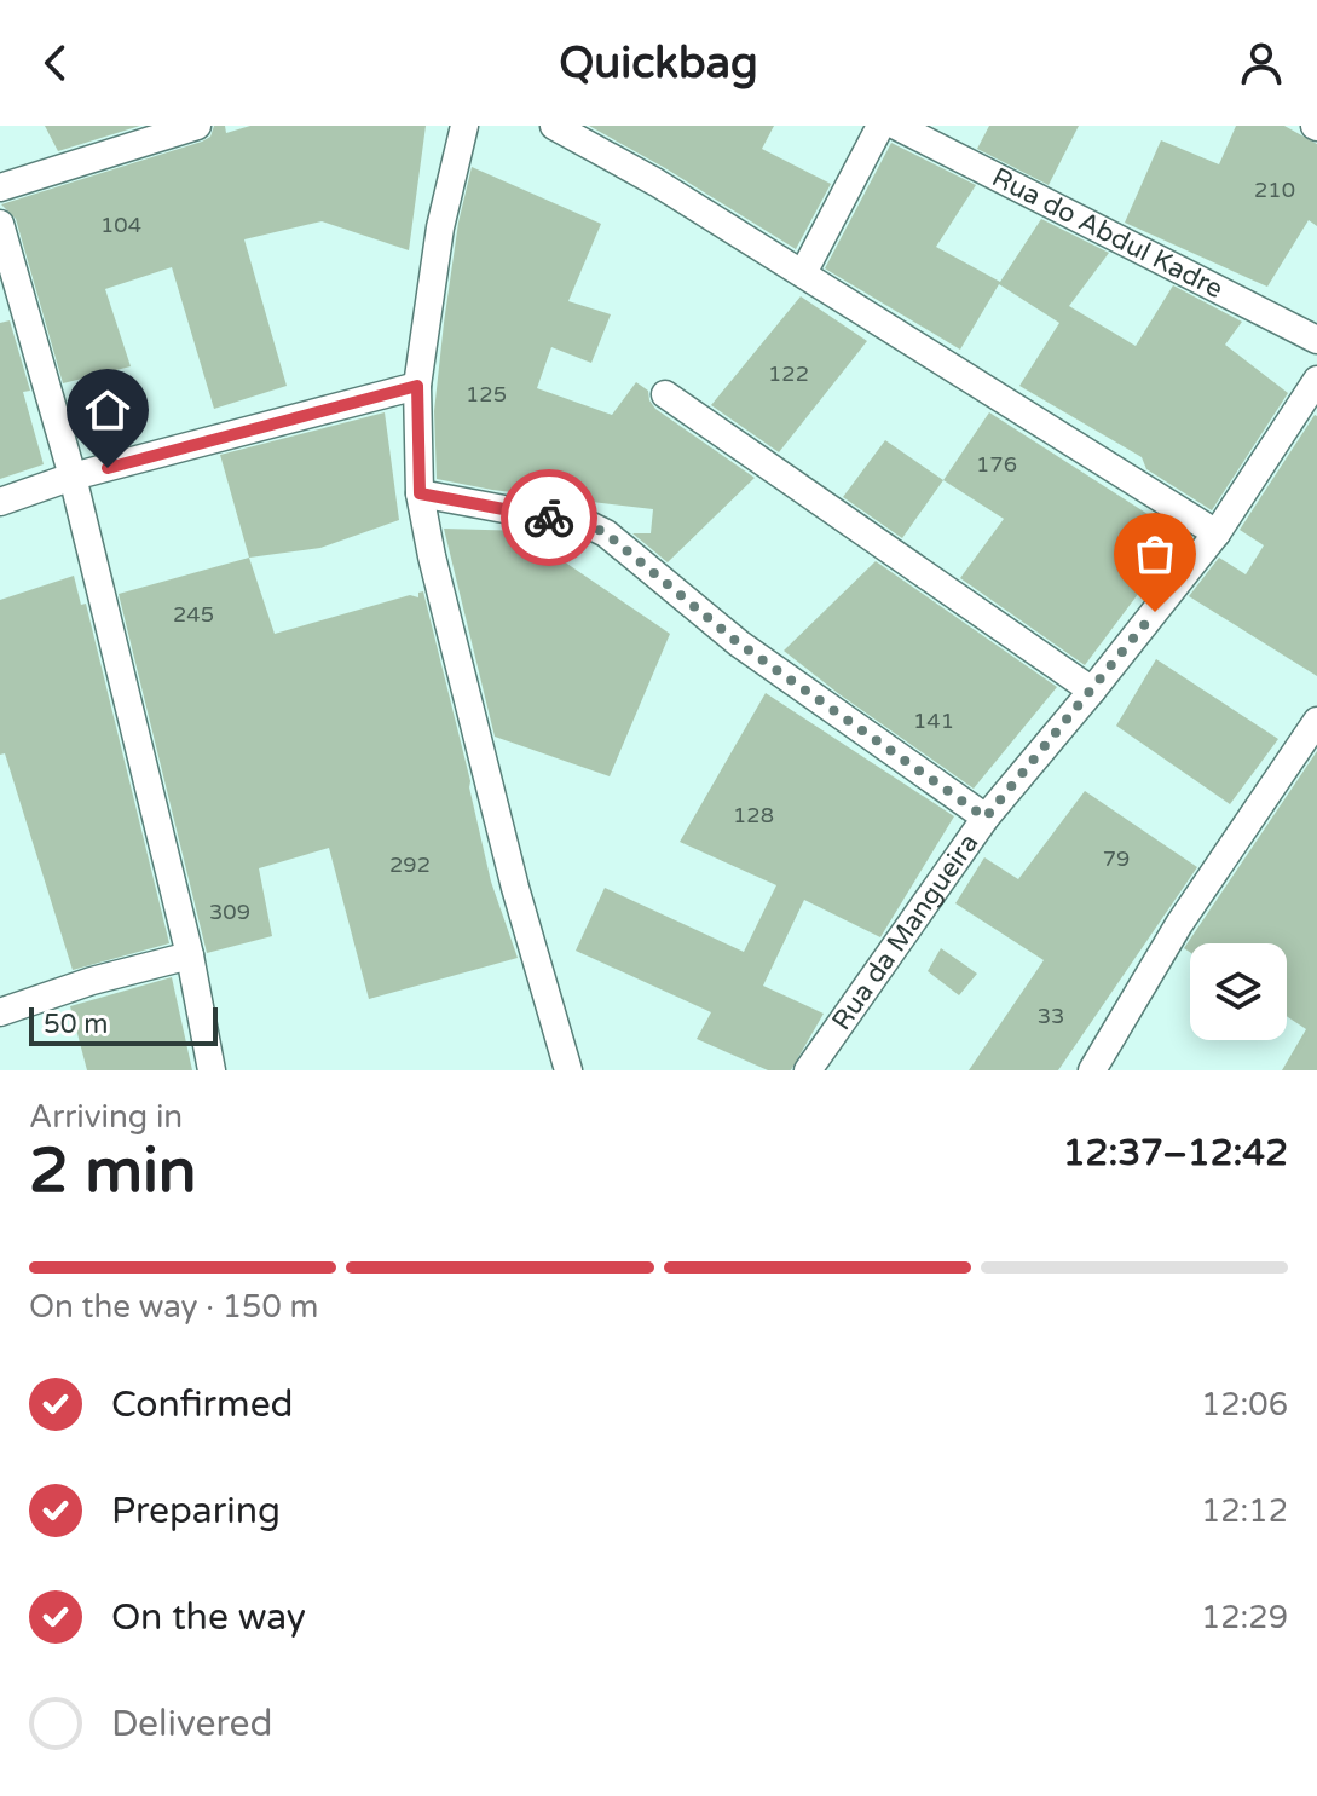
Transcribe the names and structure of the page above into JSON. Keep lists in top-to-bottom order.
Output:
{
  "streets": {
    "street": ["Rua do Abdul Kadre", "Rua da Mangueira"]
  },
  "house_numbers": [
    "210",
    "104",
    "122",
    "125",
    "176",
    "245",
    "141",
    "128",
    "79",
    "292",
    "309",
    "33"
  ],
  "scale_bar": "50 m",
  "page": {
    "header": "Quickbag",
    "scale": "50 m",
    "heading": ["2 min", "Arriving in", "12:37–12:42"],
    "bar": "On the way · 150 m",
    "list": [
      ["Confirmed", "12:06"],
      ["Preparing", "12:12"],
      ["On the way", "12:29"],
      "Delivered"
    ]
  }
}
